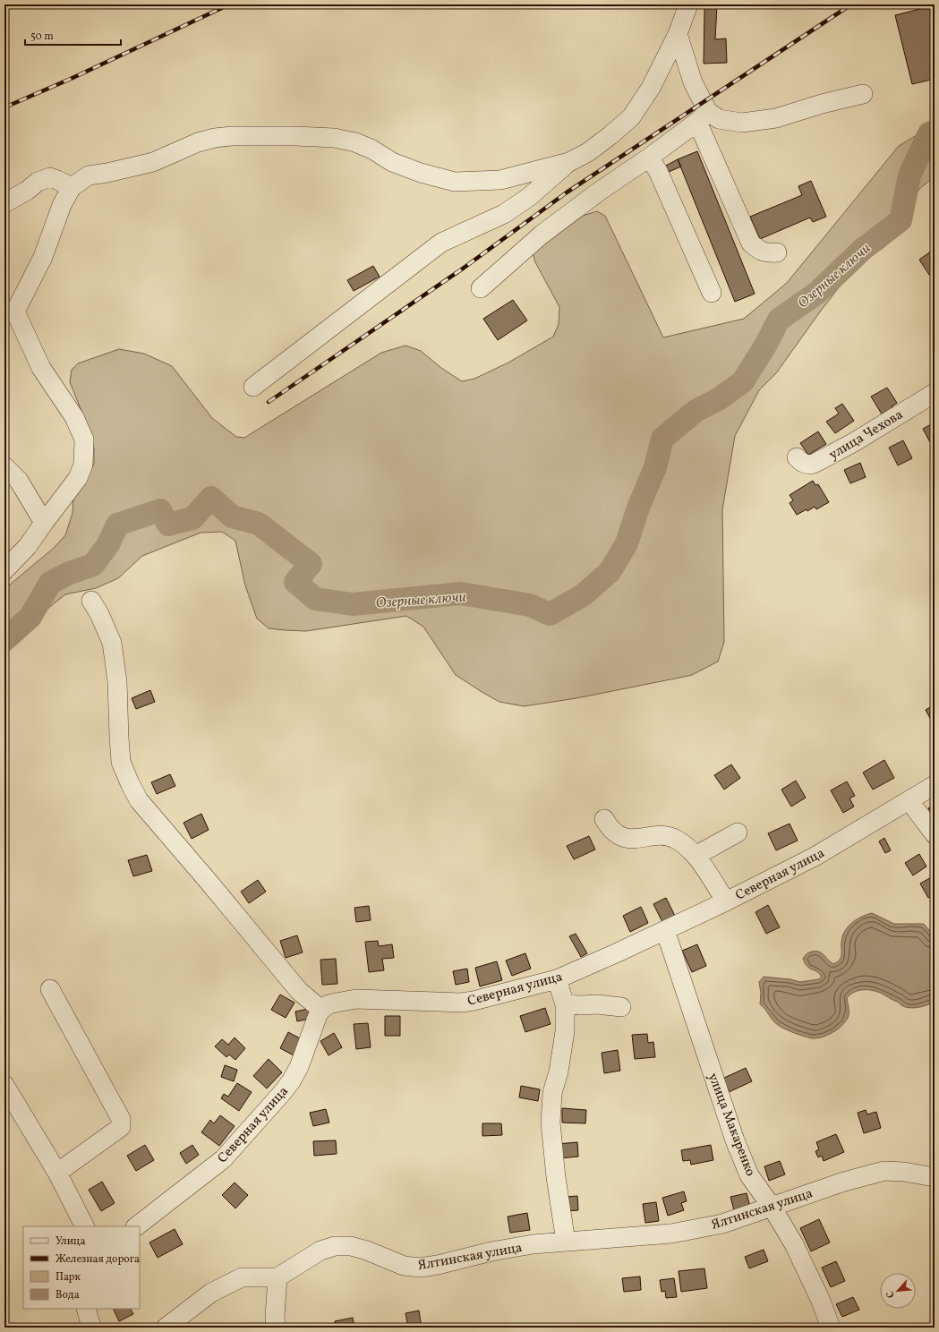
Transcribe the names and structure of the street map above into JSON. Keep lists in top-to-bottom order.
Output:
{
  "streets": {
    "street": [
      "улица Чехова",
      "Северная улица",
      "улица Макаренко",
      "Ялтинская улица"
    ]
  },
  "crossings": [
    ["Северная улица", "улица Макаренко"],
    ["улица Макаренко", "Ялтинская улица"]
  ],
  "water": ["Озерные ключи"],
  "legend": [
    "Улица",
    "Железная дорога",
    "Парк",
    "Вода"
  ],
  "scale_bar": "50 m",
  "north": "bottom left"
}
